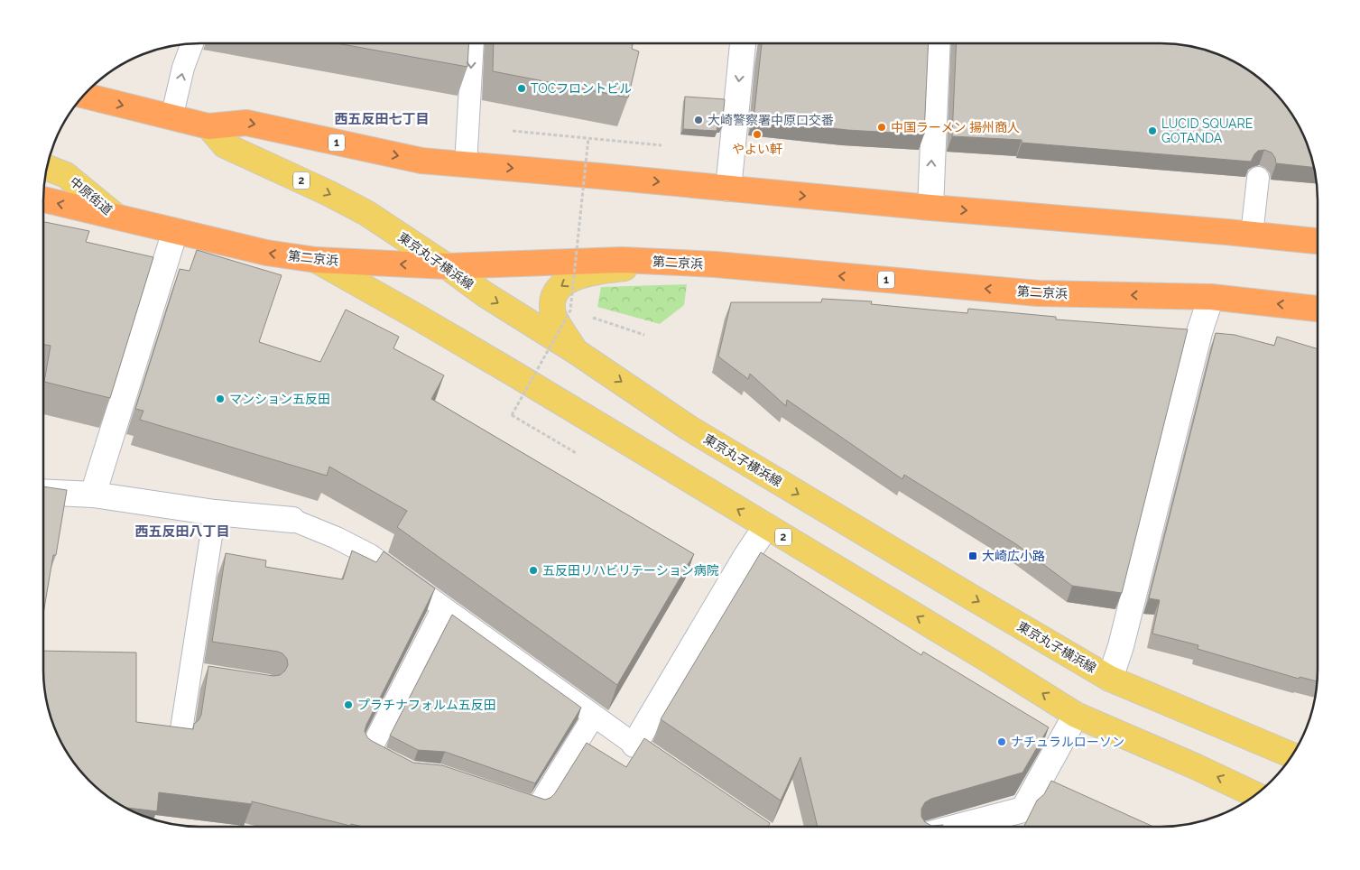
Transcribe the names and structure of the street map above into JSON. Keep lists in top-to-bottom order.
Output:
{
  "streets": {
    "highway": ["1", "第二京浜"],
    "main road": ["2", "中原街道", "東京丸子横浜線"]
  },
  "crossings": [
    ["1", "東京丸子横浜線"],
    ["2", "第二京浜"],
    ["中原街道", "第二京浜"],
    ["第二京浜", "東京丸子横浜線"]
  ],
  "districts": ["西五反田七丁目", "西五反田八丁目"],
  "places": {
    "other": [
      "TOCフロントビル",
      "大崎警察署中原口交番",
      "中国ラーメン 揚州商人",
      "LUCID SQUARE GOTANDA",
      "やよい軒",
      "マンション五反田",
      "五反田リハビリテーション病院",
      "プラチナフォルム五反田",
      "ナチュラルローソン"
    ],
    "transit": ["大崎広小路"]
  }
}
